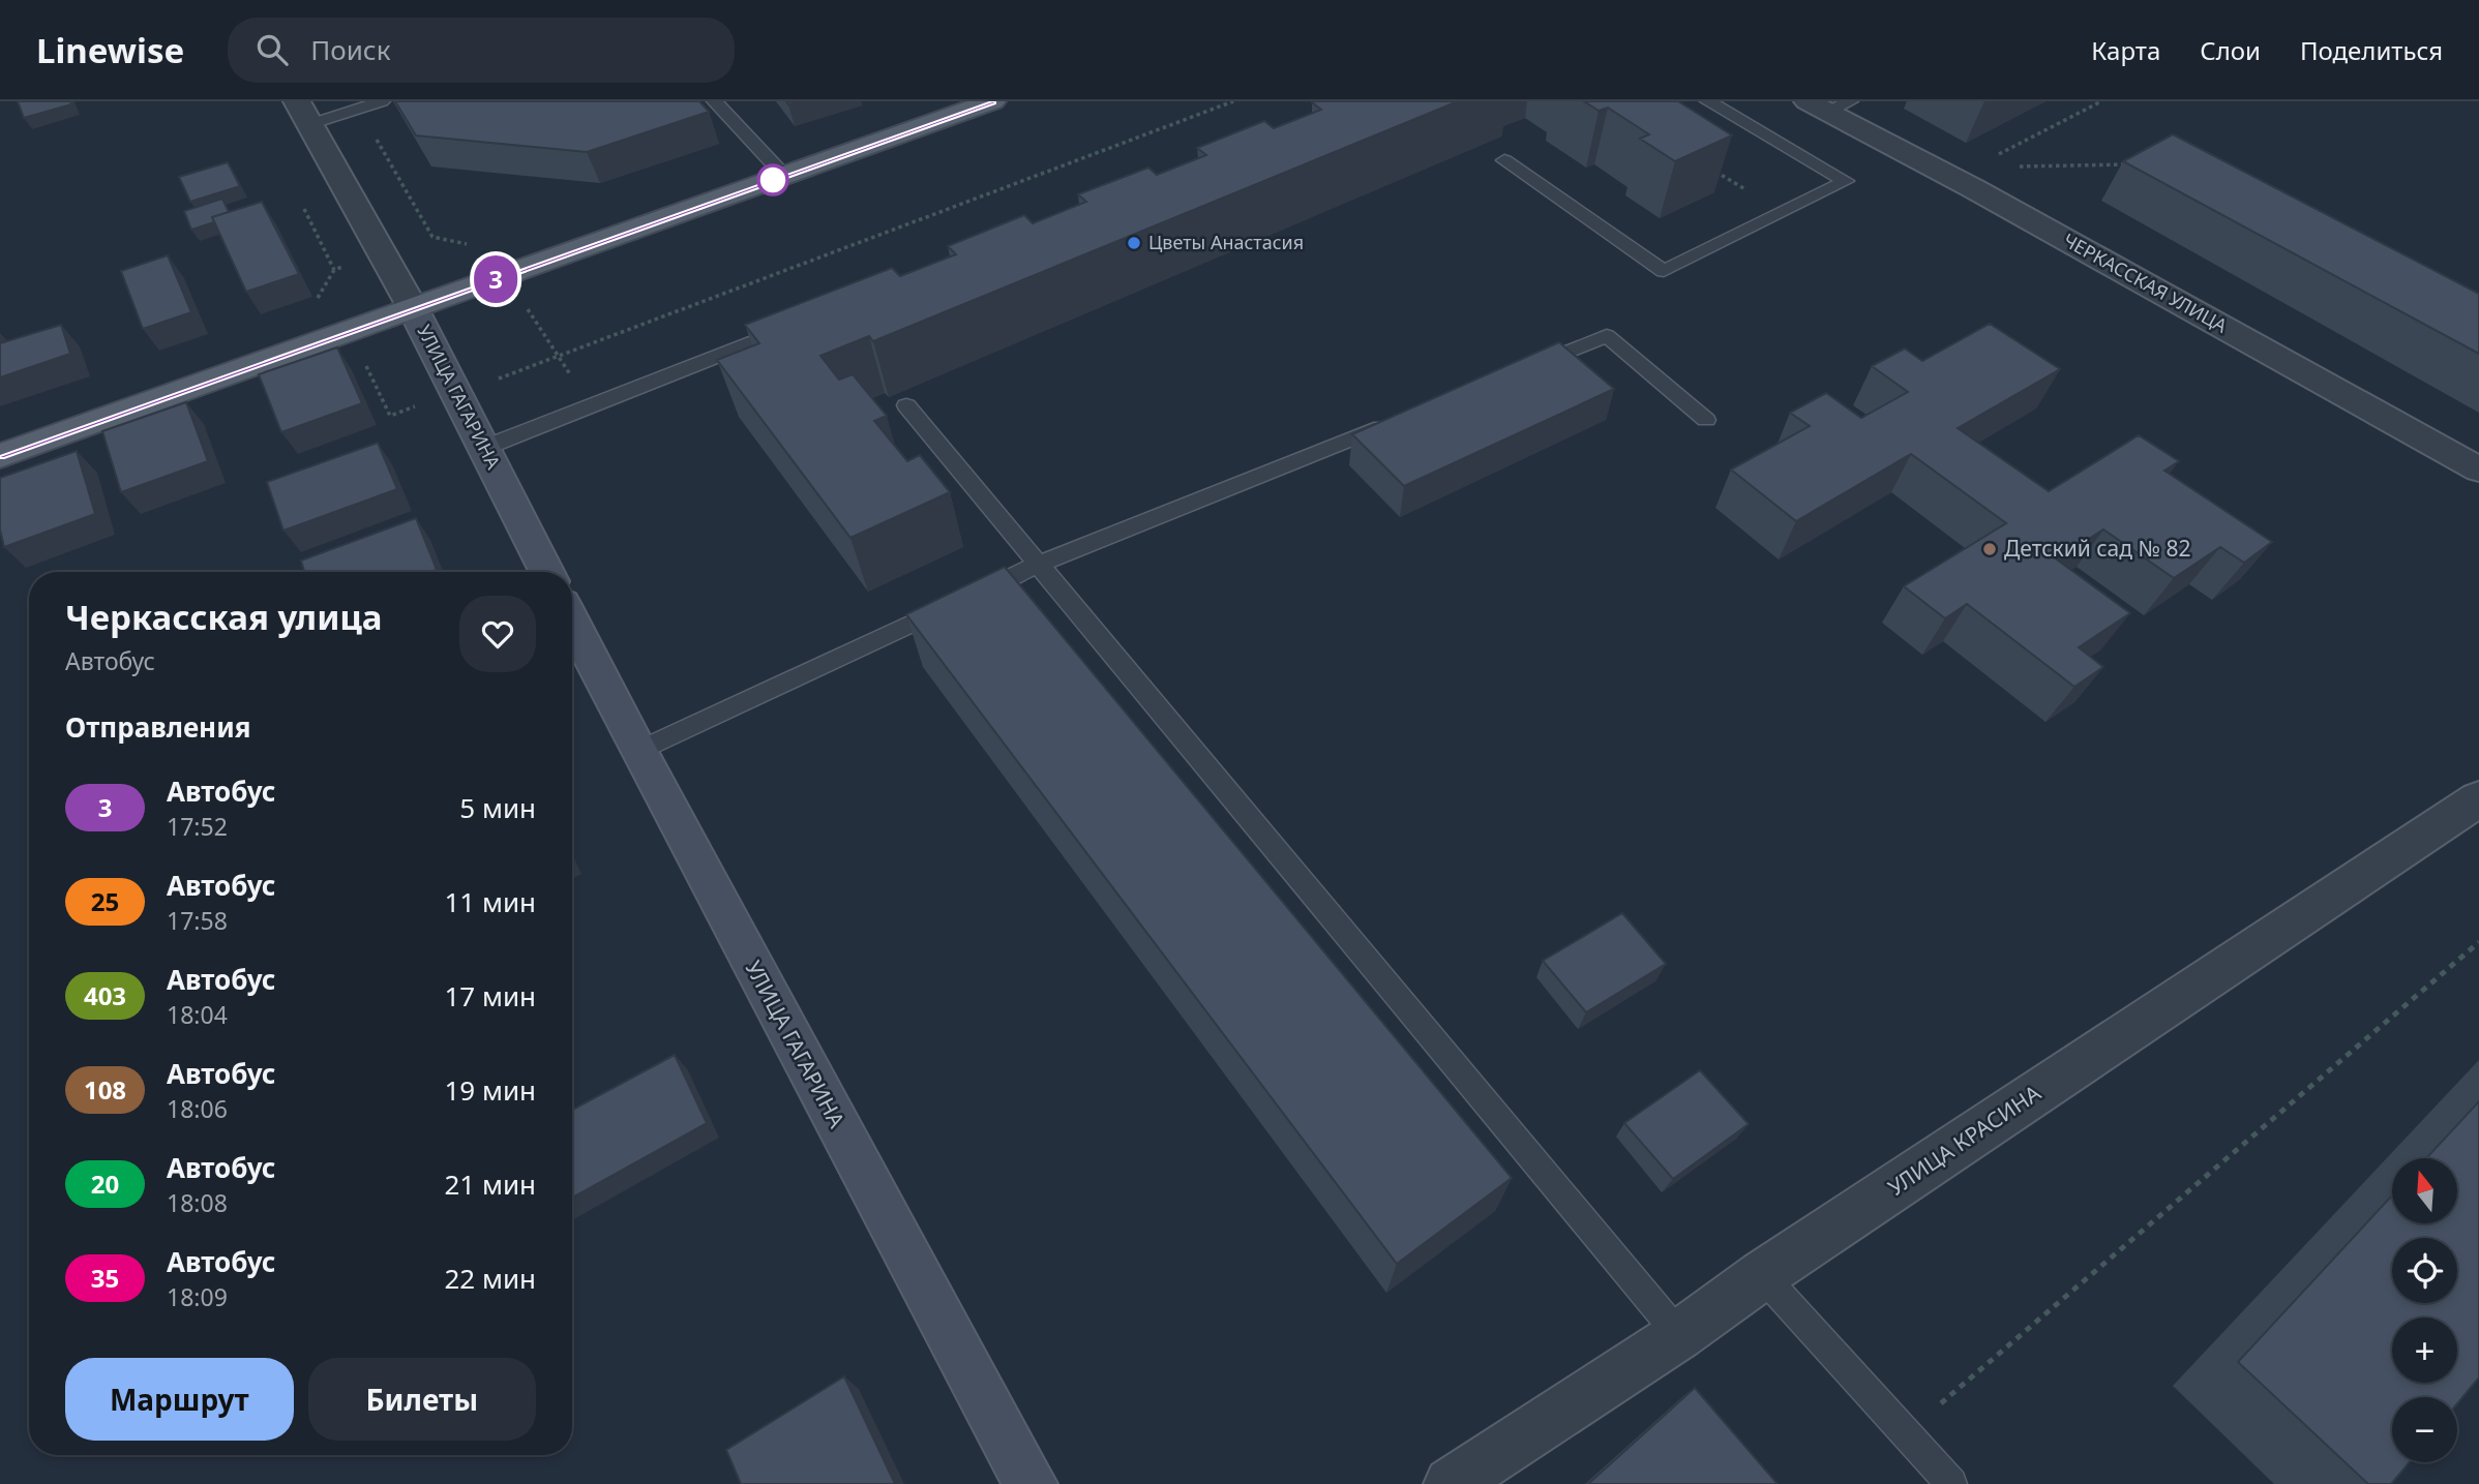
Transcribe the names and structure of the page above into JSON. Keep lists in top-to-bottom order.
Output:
{
  "streets": {
    "main road": ["УЛИЦА ГАГАРИНА"],
    "street": ["ЧЕРКАССКАЯ УЛИЦА", "УЛИЦА КРАСИНА"]
  },
  "places": ["Цветы Анастасия", "Детский сад № 82"],
  "lines": ["bus line 3"],
  "north": "top",
  "page": {
    "header": "Linewise",
    "search": "Поиск",
    "nav": ["Карта", "Слои", "Поделиться"],
    "on_map": "3",
    "heading": [
      ["Черкасская улица", "Автобус"],
      "Отправления"
    ],
    "list": [
      {
        "mark": "3",
        "name": "Автобус",
        "note": "17:52",
        "value": "5 мин"
      },
      {
        "mark": "25",
        "name": "Автобус",
        "note": "17:58",
        "value": "11 мин"
      },
      {
        "mark": "403",
        "name": "Автобус",
        "note": "18:04",
        "value": "17 мин"
      },
      {
        "mark": "108",
        "name": "Автобус",
        "note": "18:06",
        "value": "19 мин"
      },
      {
        "mark": "20",
        "name": "Автобус",
        "note": "18:08",
        "value": "21 мин"
      },
      {
        "mark": "35",
        "name": "Автобус",
        "note": "18:09",
        "value": "22 мин"
      }
    ],
    "map_buttons": ["+", "−"],
    "buttons": ["Маршрут", "Билеты"]
  }
}
